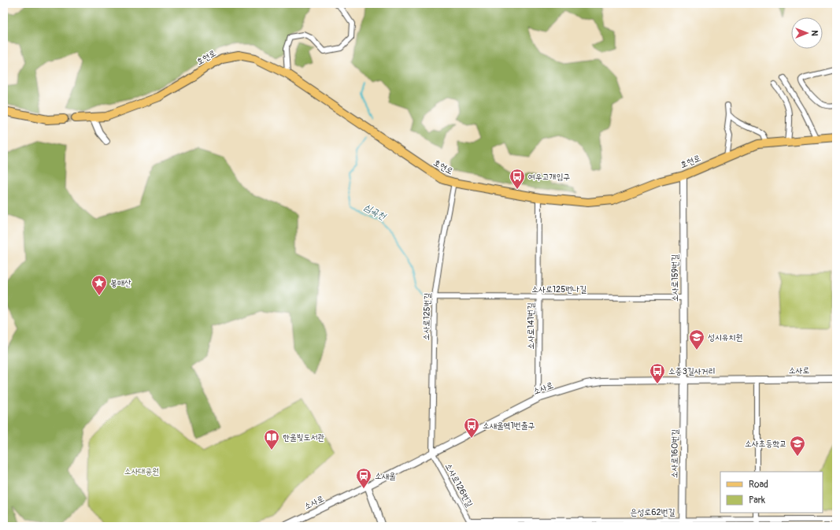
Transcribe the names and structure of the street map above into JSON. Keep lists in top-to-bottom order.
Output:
{
  "streets": {
    "main road": ["호현로"],
    "street": [
      "소사로159번길",
      "소사로125번나길",
      "소사로125번길",
      "소사로141번길",
      "소사로",
      "소사로160번길",
      "소사로126번길",
      "은성로62번길"
    ]
  },
  "crossings": [
    ["호현로", "소사로159번길"],
    ["호현로", "소사로125번길"],
    ["호현로", "소사로141번길"],
    ["소사로159번길", "소사로125번나길"],
    ["소사로159번길", "소사로"],
    ["소사로159번길", "소사로160번길"],
    ["소사로125번나길", "소사로125번길"],
    ["소사로125번나길", "소사로141번길"],
    ["소사로125번길", "소사로"],
    ["소사로125번길", "소사로126번길"],
    ["소사로141번길", "소사로"],
    ["소사로", "소사로160번길"],
    ["소사로", "소사로126번길"],
    ["소사로160번길", "은성로62번길"],
    ["소사로126번길", "은성로62번길"]
  ],
  "water": ["심곡천"],
  "parks": ["소사대공원"],
  "places": {
    "bus stop": ["여우고개입구", "소중3길사거리", "소새울역1번출구"],
    "place": ["봉매산"],
    "school or university": ["성시유치원", "소사초등학교"],
    "library": ["한울빛도서관"],
    "station": ["소새울"]
  },
  "legend": ["Road", "Park"],
  "north": "right"
}
